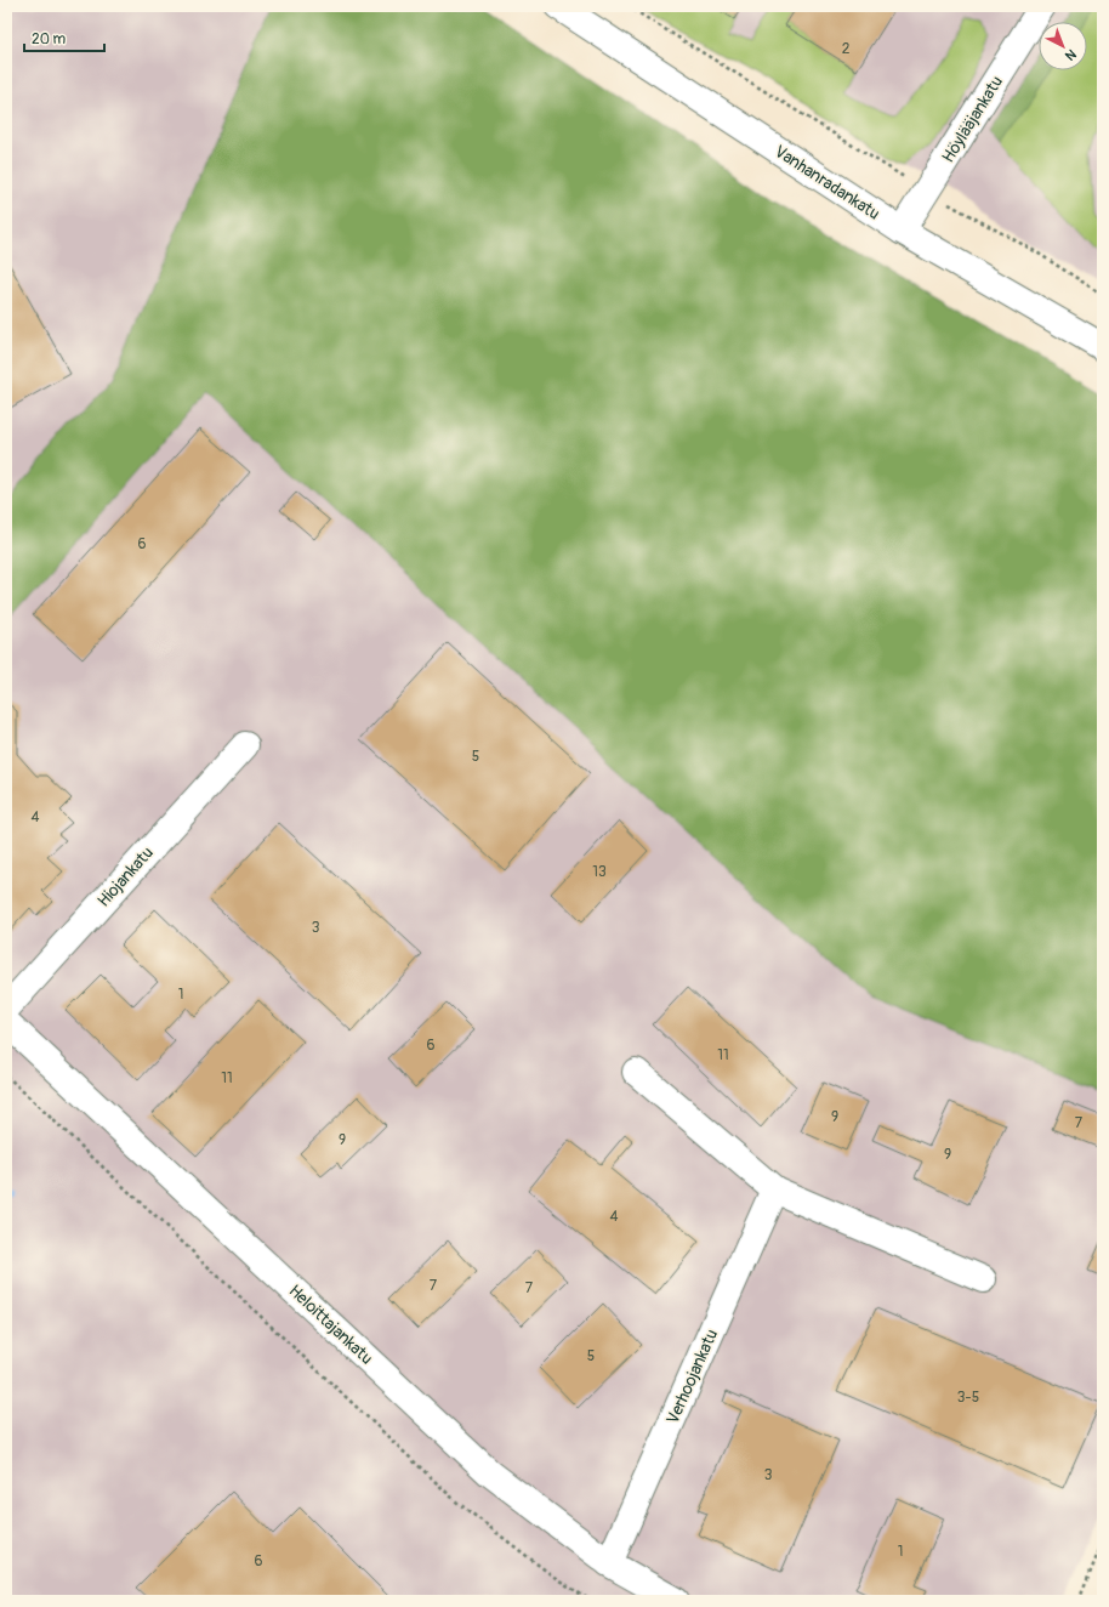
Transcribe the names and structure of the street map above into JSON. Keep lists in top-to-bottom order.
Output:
{
  "streets": {
    "street": [
      "Höylääjankatu",
      "Vanhanradankatu",
      "Hiojankatu",
      "Heloittajankatu",
      "Verhoojankatu"
    ]
  },
  "crossings": [
    ["Höylääjankatu", "Vanhanradankatu"],
    ["Heloittajankatu", "Verhoojankatu"]
  ],
  "house_numbers": [
    "2",
    "6",
    "5",
    "4",
    "13",
    "3",
    "1",
    "6",
    "11",
    "11",
    "9",
    "7",
    "9",
    "9",
    "4",
    "7",
    "7",
    "5",
    "3-5",
    "3",
    "1",
    "6"
  ],
  "scale_bar": "20 m",
  "north": "bottom right"
}
